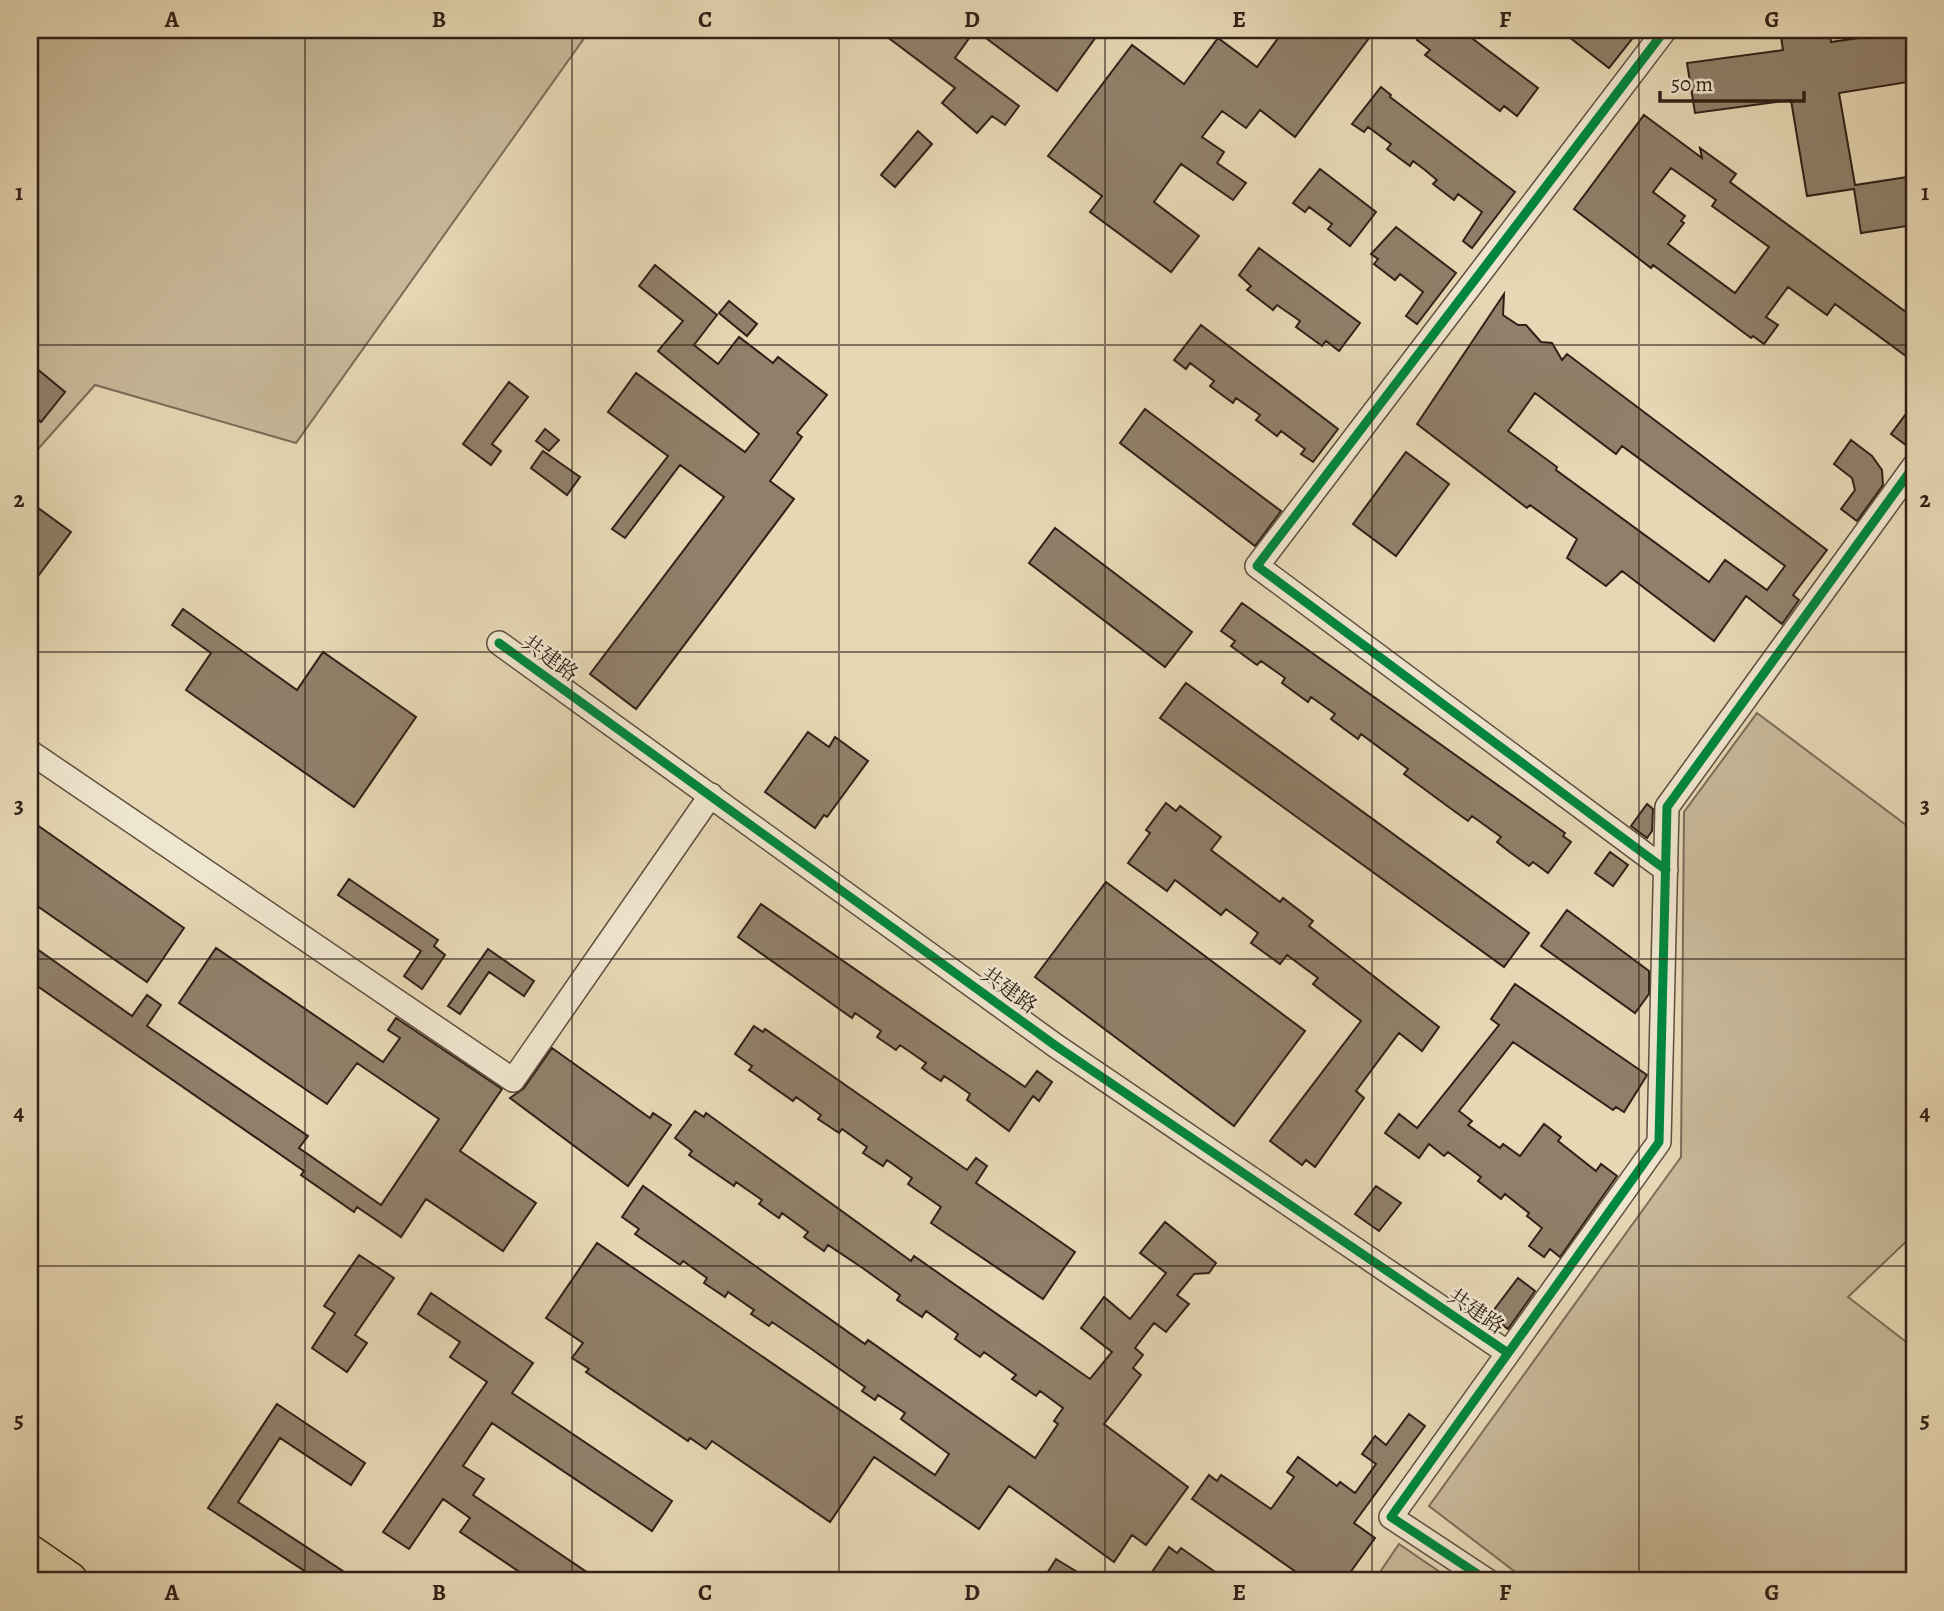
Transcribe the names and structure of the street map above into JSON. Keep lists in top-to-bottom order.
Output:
{
  "streets": {
    "street": ["共建路"]
  },
  "scale_bar": "50 m",
  "grid": {
    "columns": [
      "A",
      "B",
      "C",
      "D",
      "E",
      "F",
      "G"
    ],
    "rows": [
      "1",
      "2",
      "3",
      "4",
      "5"
    ]
  }
}
